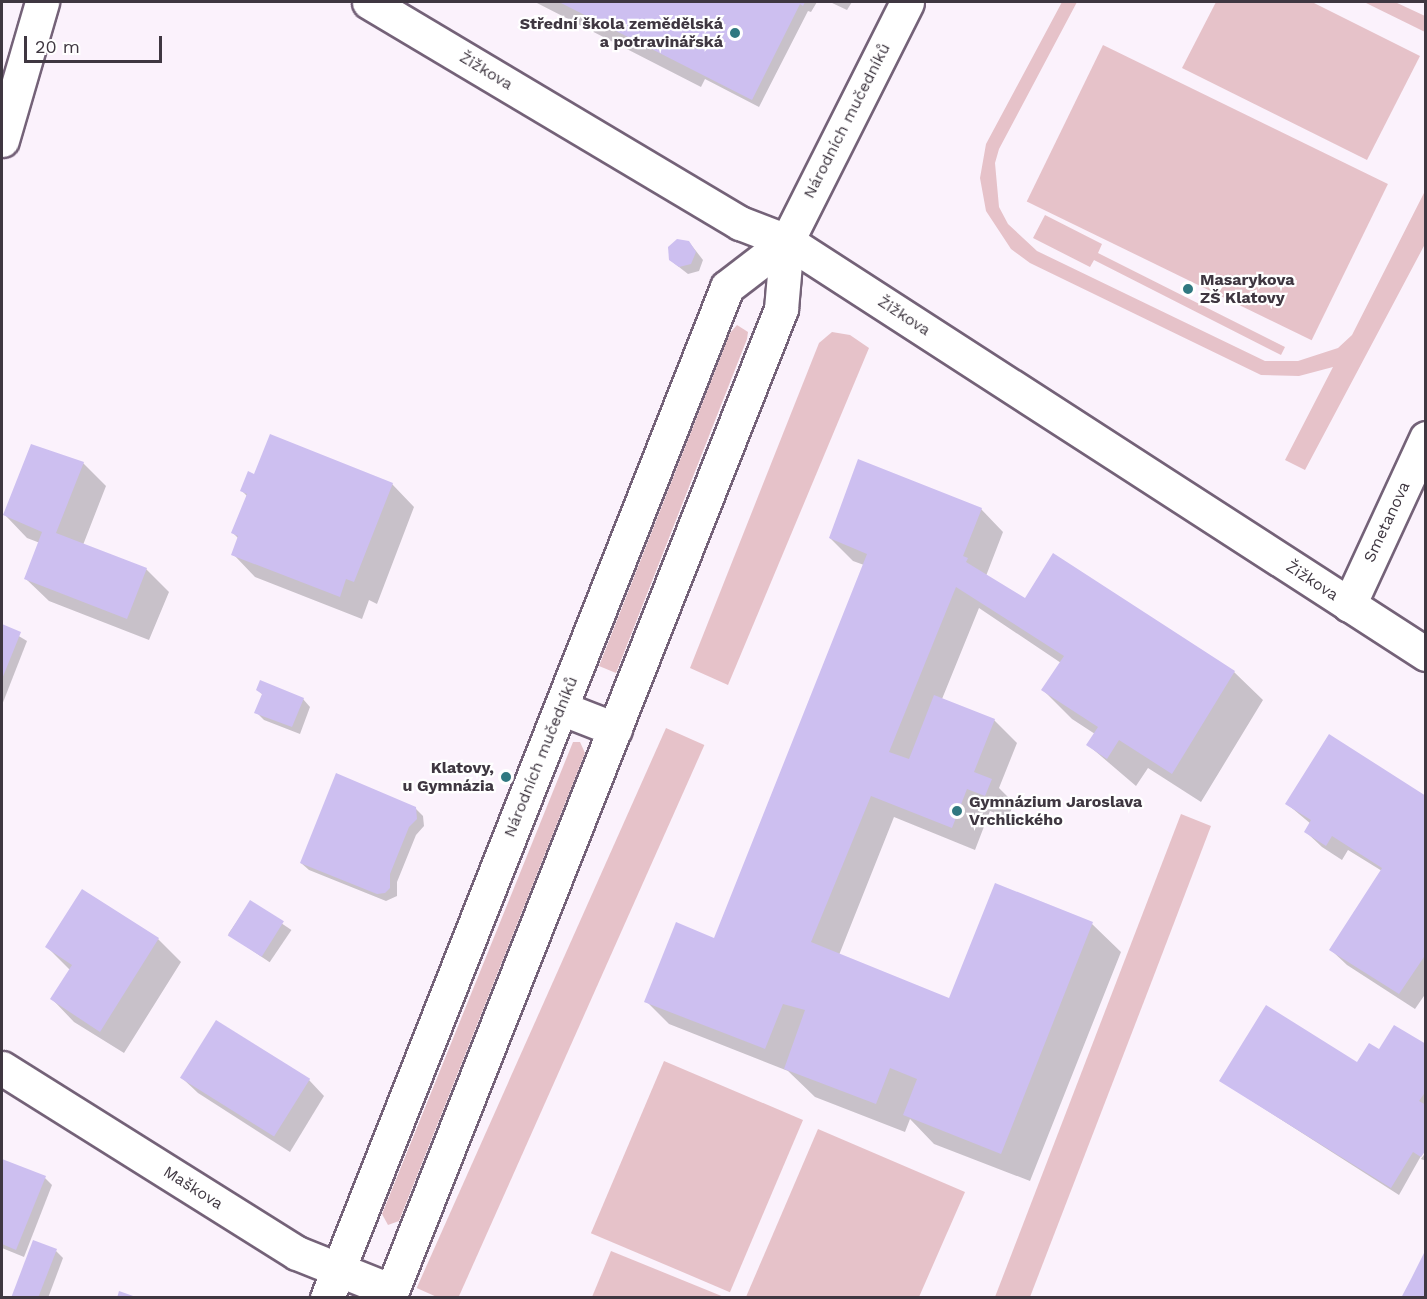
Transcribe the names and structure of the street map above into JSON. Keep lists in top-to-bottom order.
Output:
{
  "streets": {
    "street": [
      "Žižkova",
      "Národních mučedníků",
      "Smetanova",
      "Maškova"
    ]
  },
  "crossings": [
    ["Žižkova", "Národních mučedníků"],
    ["Žižkova", "Smetanova"],
    ["Národních mučedníků", "Maškova"]
  ],
  "places": [
    "Střední škola zemědělská a potravinářská",
    "Masarykova ZŠ Klatovy",
    "Klatovy, u Gymnázia",
    "Gymnázium Jaroslava Vrchlického"
  ],
  "scale_bar": "20 m"
}
